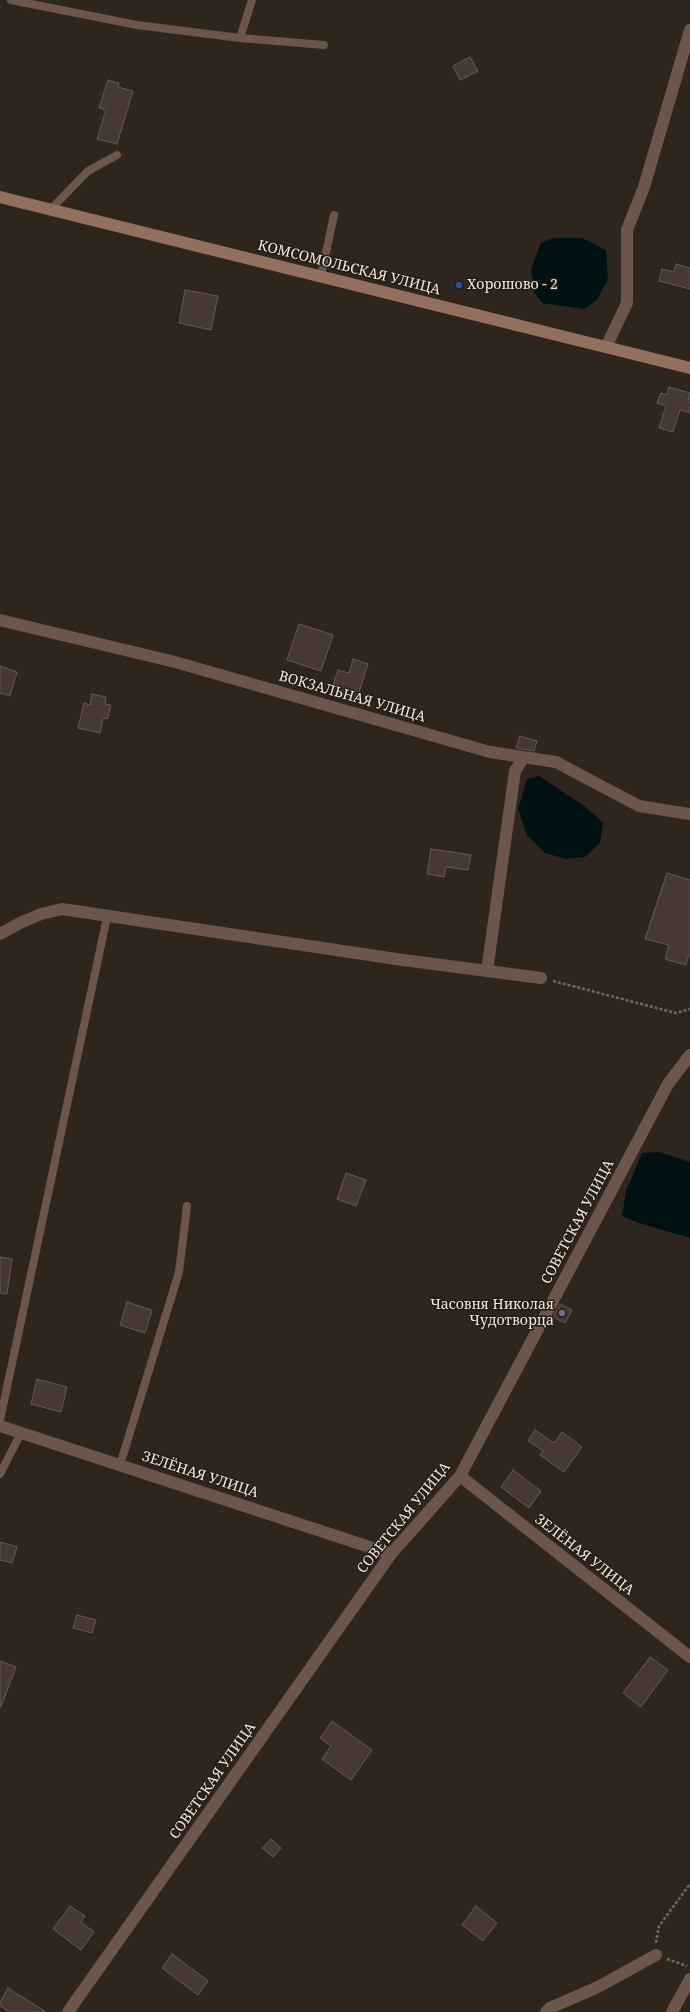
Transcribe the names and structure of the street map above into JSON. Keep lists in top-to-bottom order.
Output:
{
  "streets": {
    "street": [
      "КОМСОМОЛЬСКАЯ УЛИЦА",
      "ВОКЗАЛЬНАЯ УЛИЦА",
      "СОВЕТСКАЯ УЛИЦА",
      "ЗЕЛЁНАЯ УЛИЦА"
    ]
  },
  "crossings": [
    ["СОВЕТСКАЯ УЛИЦА", "ЗЕЛЁНАЯ УЛИЦА"]
  ],
  "places": ["Хорошово - 2", "Часовня Николая Чудотворца"]
}
